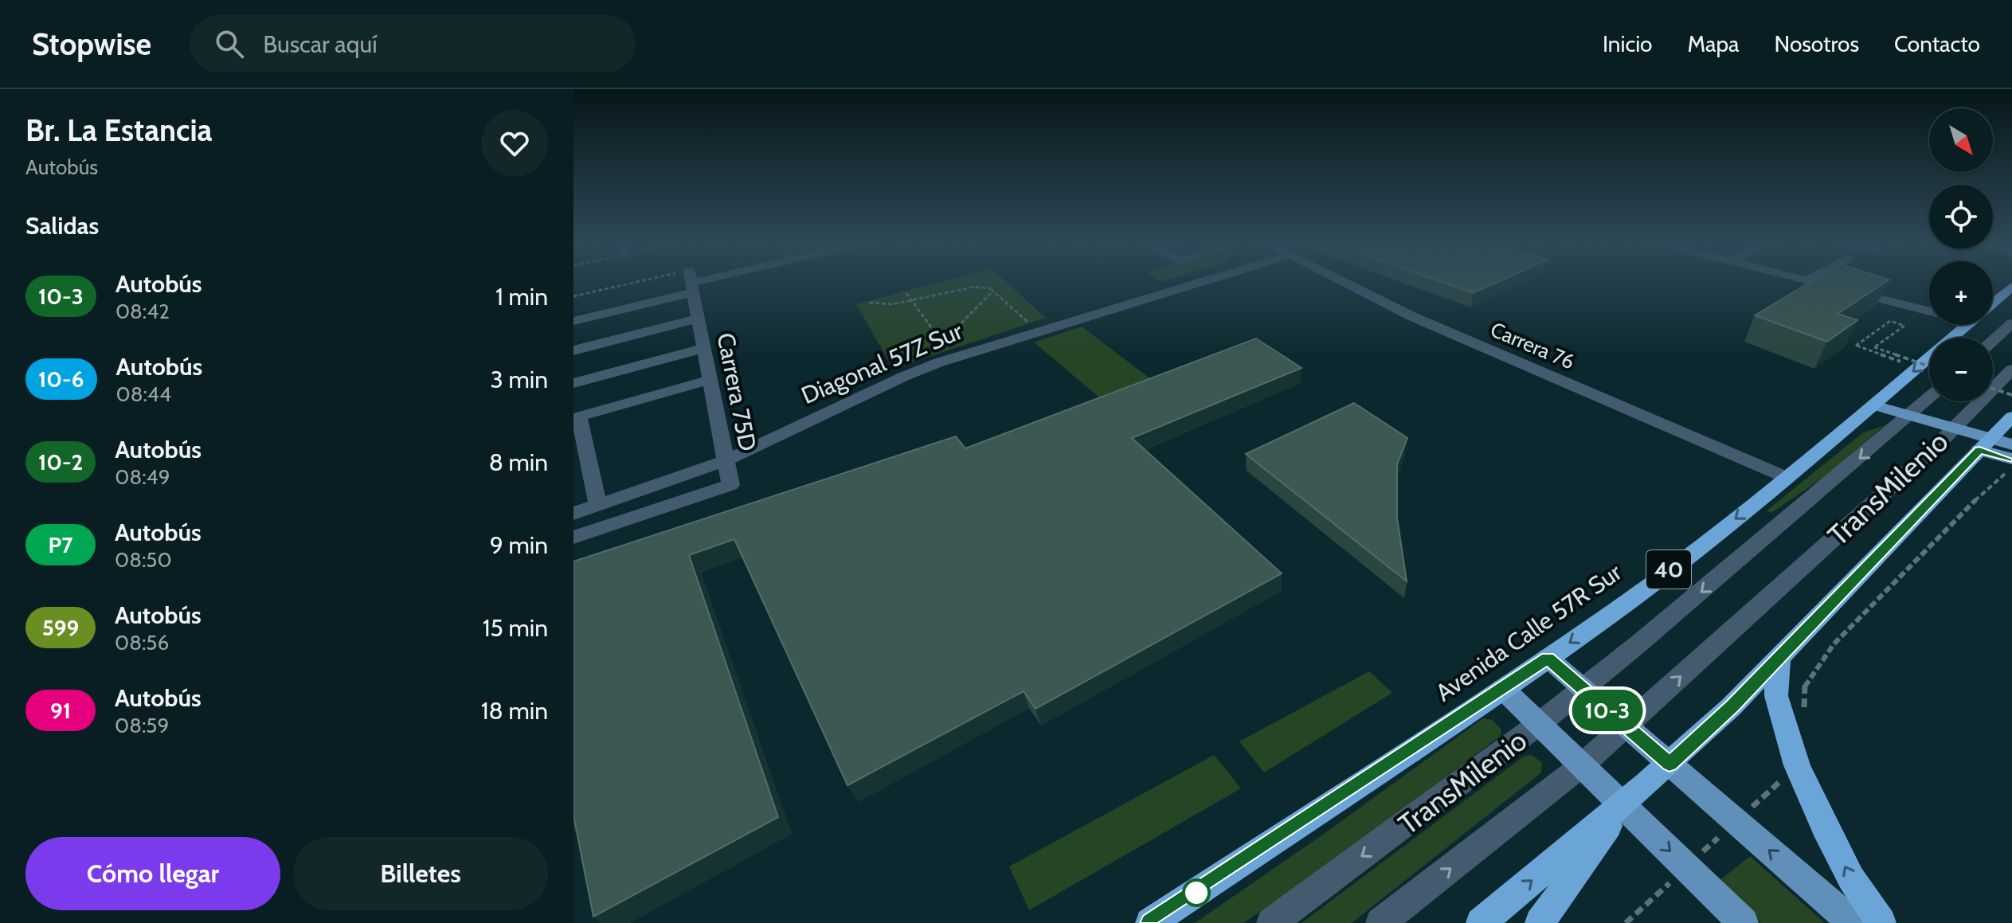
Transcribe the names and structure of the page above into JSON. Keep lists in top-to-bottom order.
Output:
{
  "streets": {
    "highway": ["40", "Avenida Calle 57R Sur"],
    "street": [
      "Carrera 76",
      "Diagonal 57Z Sur",
      "Carrera 75D",
      "TransMilenio"
    ]
  },
  "crossings": [
    ["Carrera 76", "Avenida Calle 57R Sur"],
    ["Diagonal 57Z Sur", "Carrera 75D"]
  ],
  "lines": ["bus line 10-3"],
  "north": "bottom right",
  "page": {
    "header": "Stopwise",
    "search": "Buscar aquí",
    "nav": [
      "Inicio",
      "Mapa",
      "Nosotros",
      "Contacto"
    ],
    "heading": [
      ["Br. La Estancia", "Autobús"],
      "Salidas"
    ],
    "on_map": "10-3",
    "map_buttons": ["+", "−"],
    "list": [
      {
        "mark": "10-3",
        "name": "Autobús",
        "note": "08:42",
        "value": "1 min"
      },
      {
        "mark": "10-6",
        "name": "Autobús",
        "note": "08:44",
        "value": "3 min"
      },
      {
        "mark": "10-2",
        "name": "Autobús",
        "note": "08:49",
        "value": "8 min"
      },
      {
        "mark": "P7",
        "name": "Autobús",
        "note": "08:50",
        "value": "9 min"
      },
      {
        "mark": "599",
        "name": "Autobús",
        "note": "08:56",
        "value": "15 min"
      },
      {
        "mark": "91",
        "name": "Autobús",
        "note": "08:59",
        "value": "18 min"
      }
    ],
    "buttons": ["Cómo llegar", "Billetes"]
  }
}
